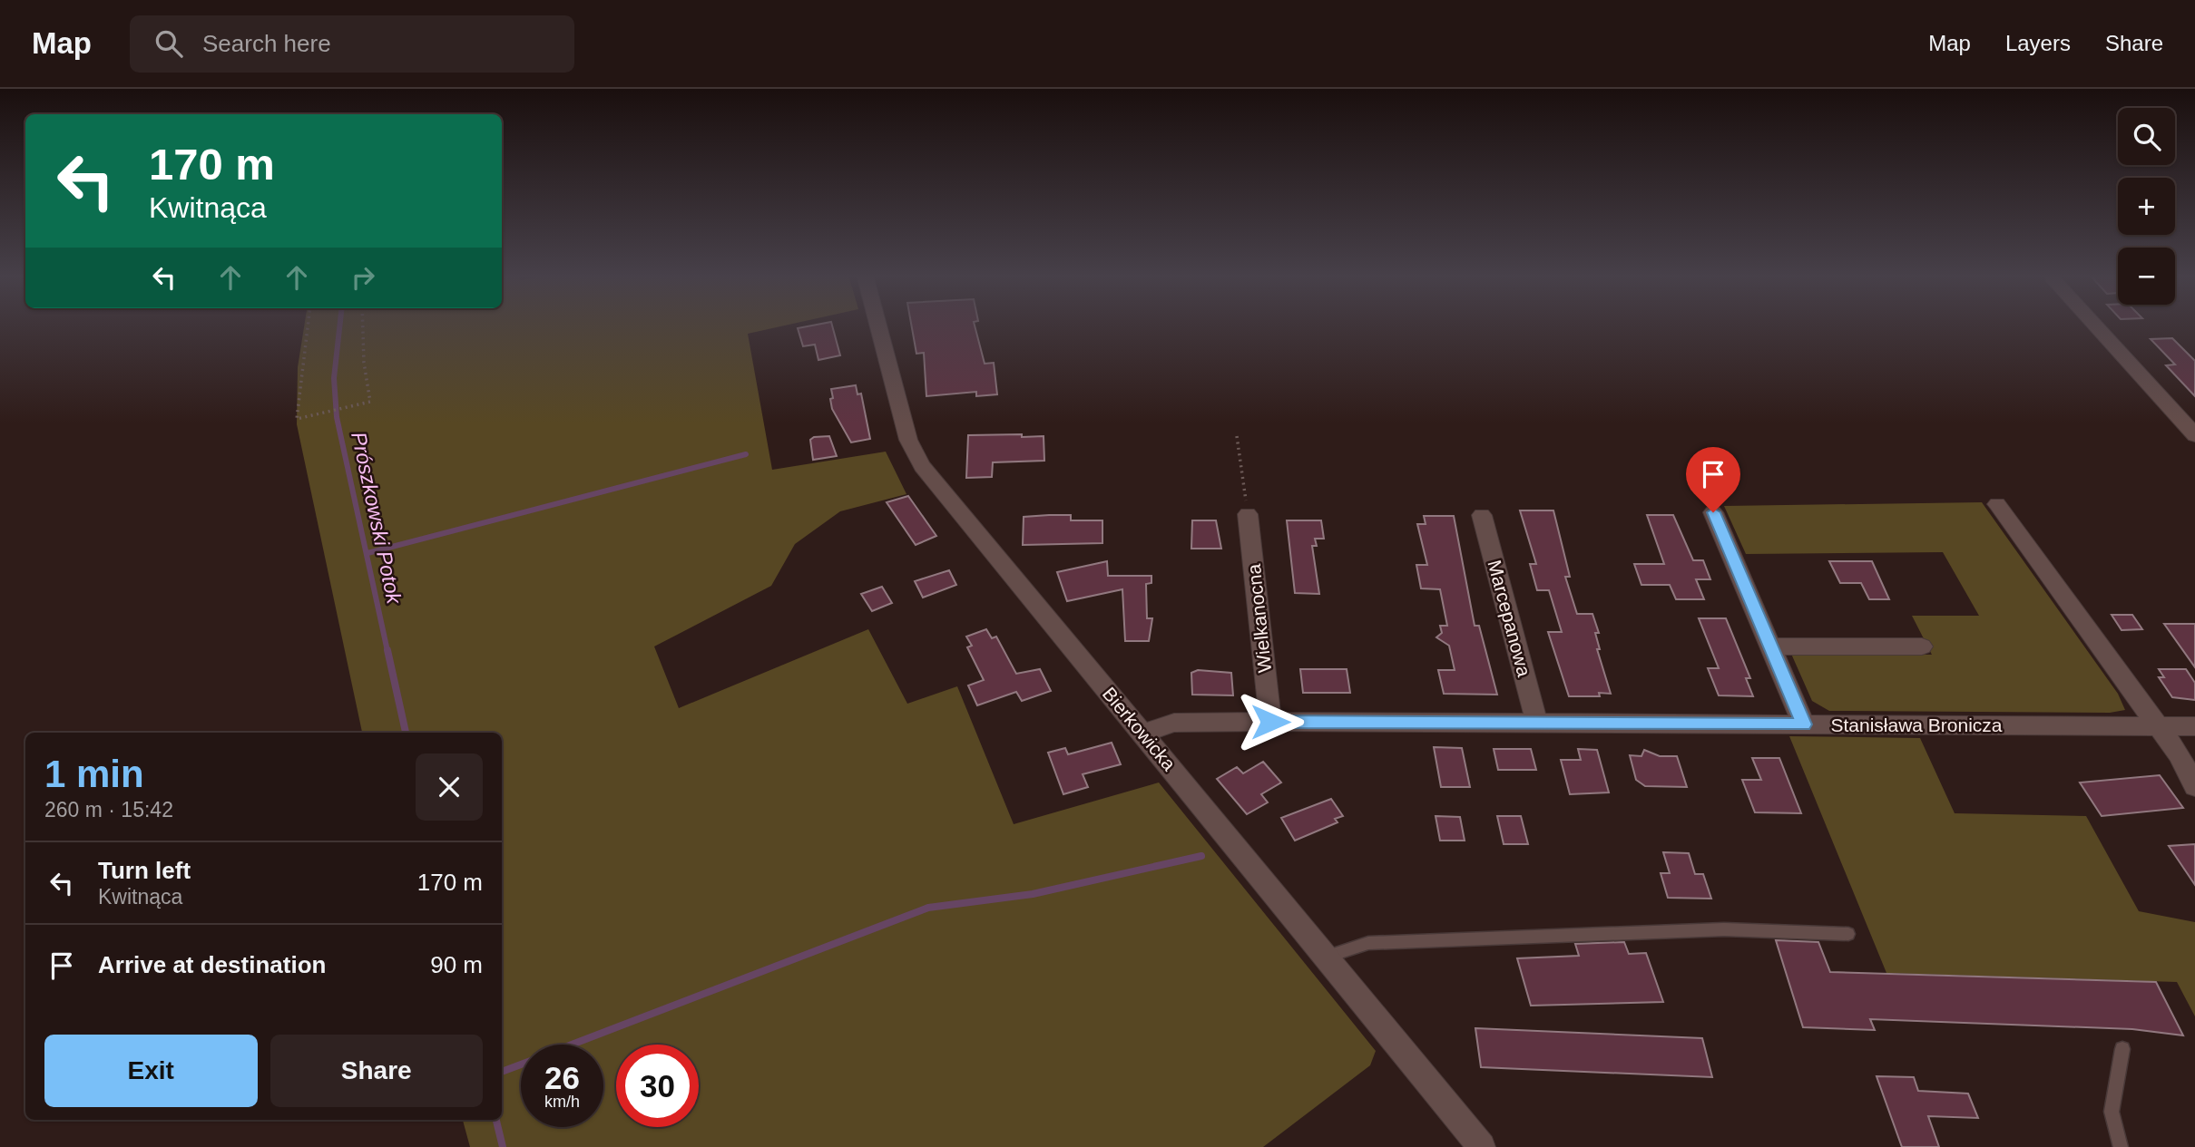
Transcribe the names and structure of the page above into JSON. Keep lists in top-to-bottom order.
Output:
{
  "streets": {
    "street": [
      "Wielkanocna",
      "Marcepanowa",
      "Stanisława Bronicza",
      "Bierkowicka"
    ]
  },
  "crossings": [
    ["Wielkanocna", "Stanisława Bronicza"],
    ["Marcepanowa", "Stanisława Bronicza"],
    ["Stanisława Bronicza", "Bierkowicka"]
  ],
  "water": ["Prószkowski Potok"],
  "page": {
    "header": "Map",
    "search": "Search here",
    "nav": ["Map", "Layers", "Share"],
    "map_buttons": ["+", "−"],
    "turn": ["170 m", "Kwitnąca"],
    "heading": ["1 min", "260 m · 15:42"],
    "list": [
      {
        "name": "Turn left",
        "note": "Kwitnąca",
        "value": "170 m"
      },
      {
        "name": "Arrive at destination",
        "value": "90 m"
      }
    ],
    "buttons": ["Exit", "Share"],
    "speed": "26 km/h",
    "limit": "30"
  }
}
